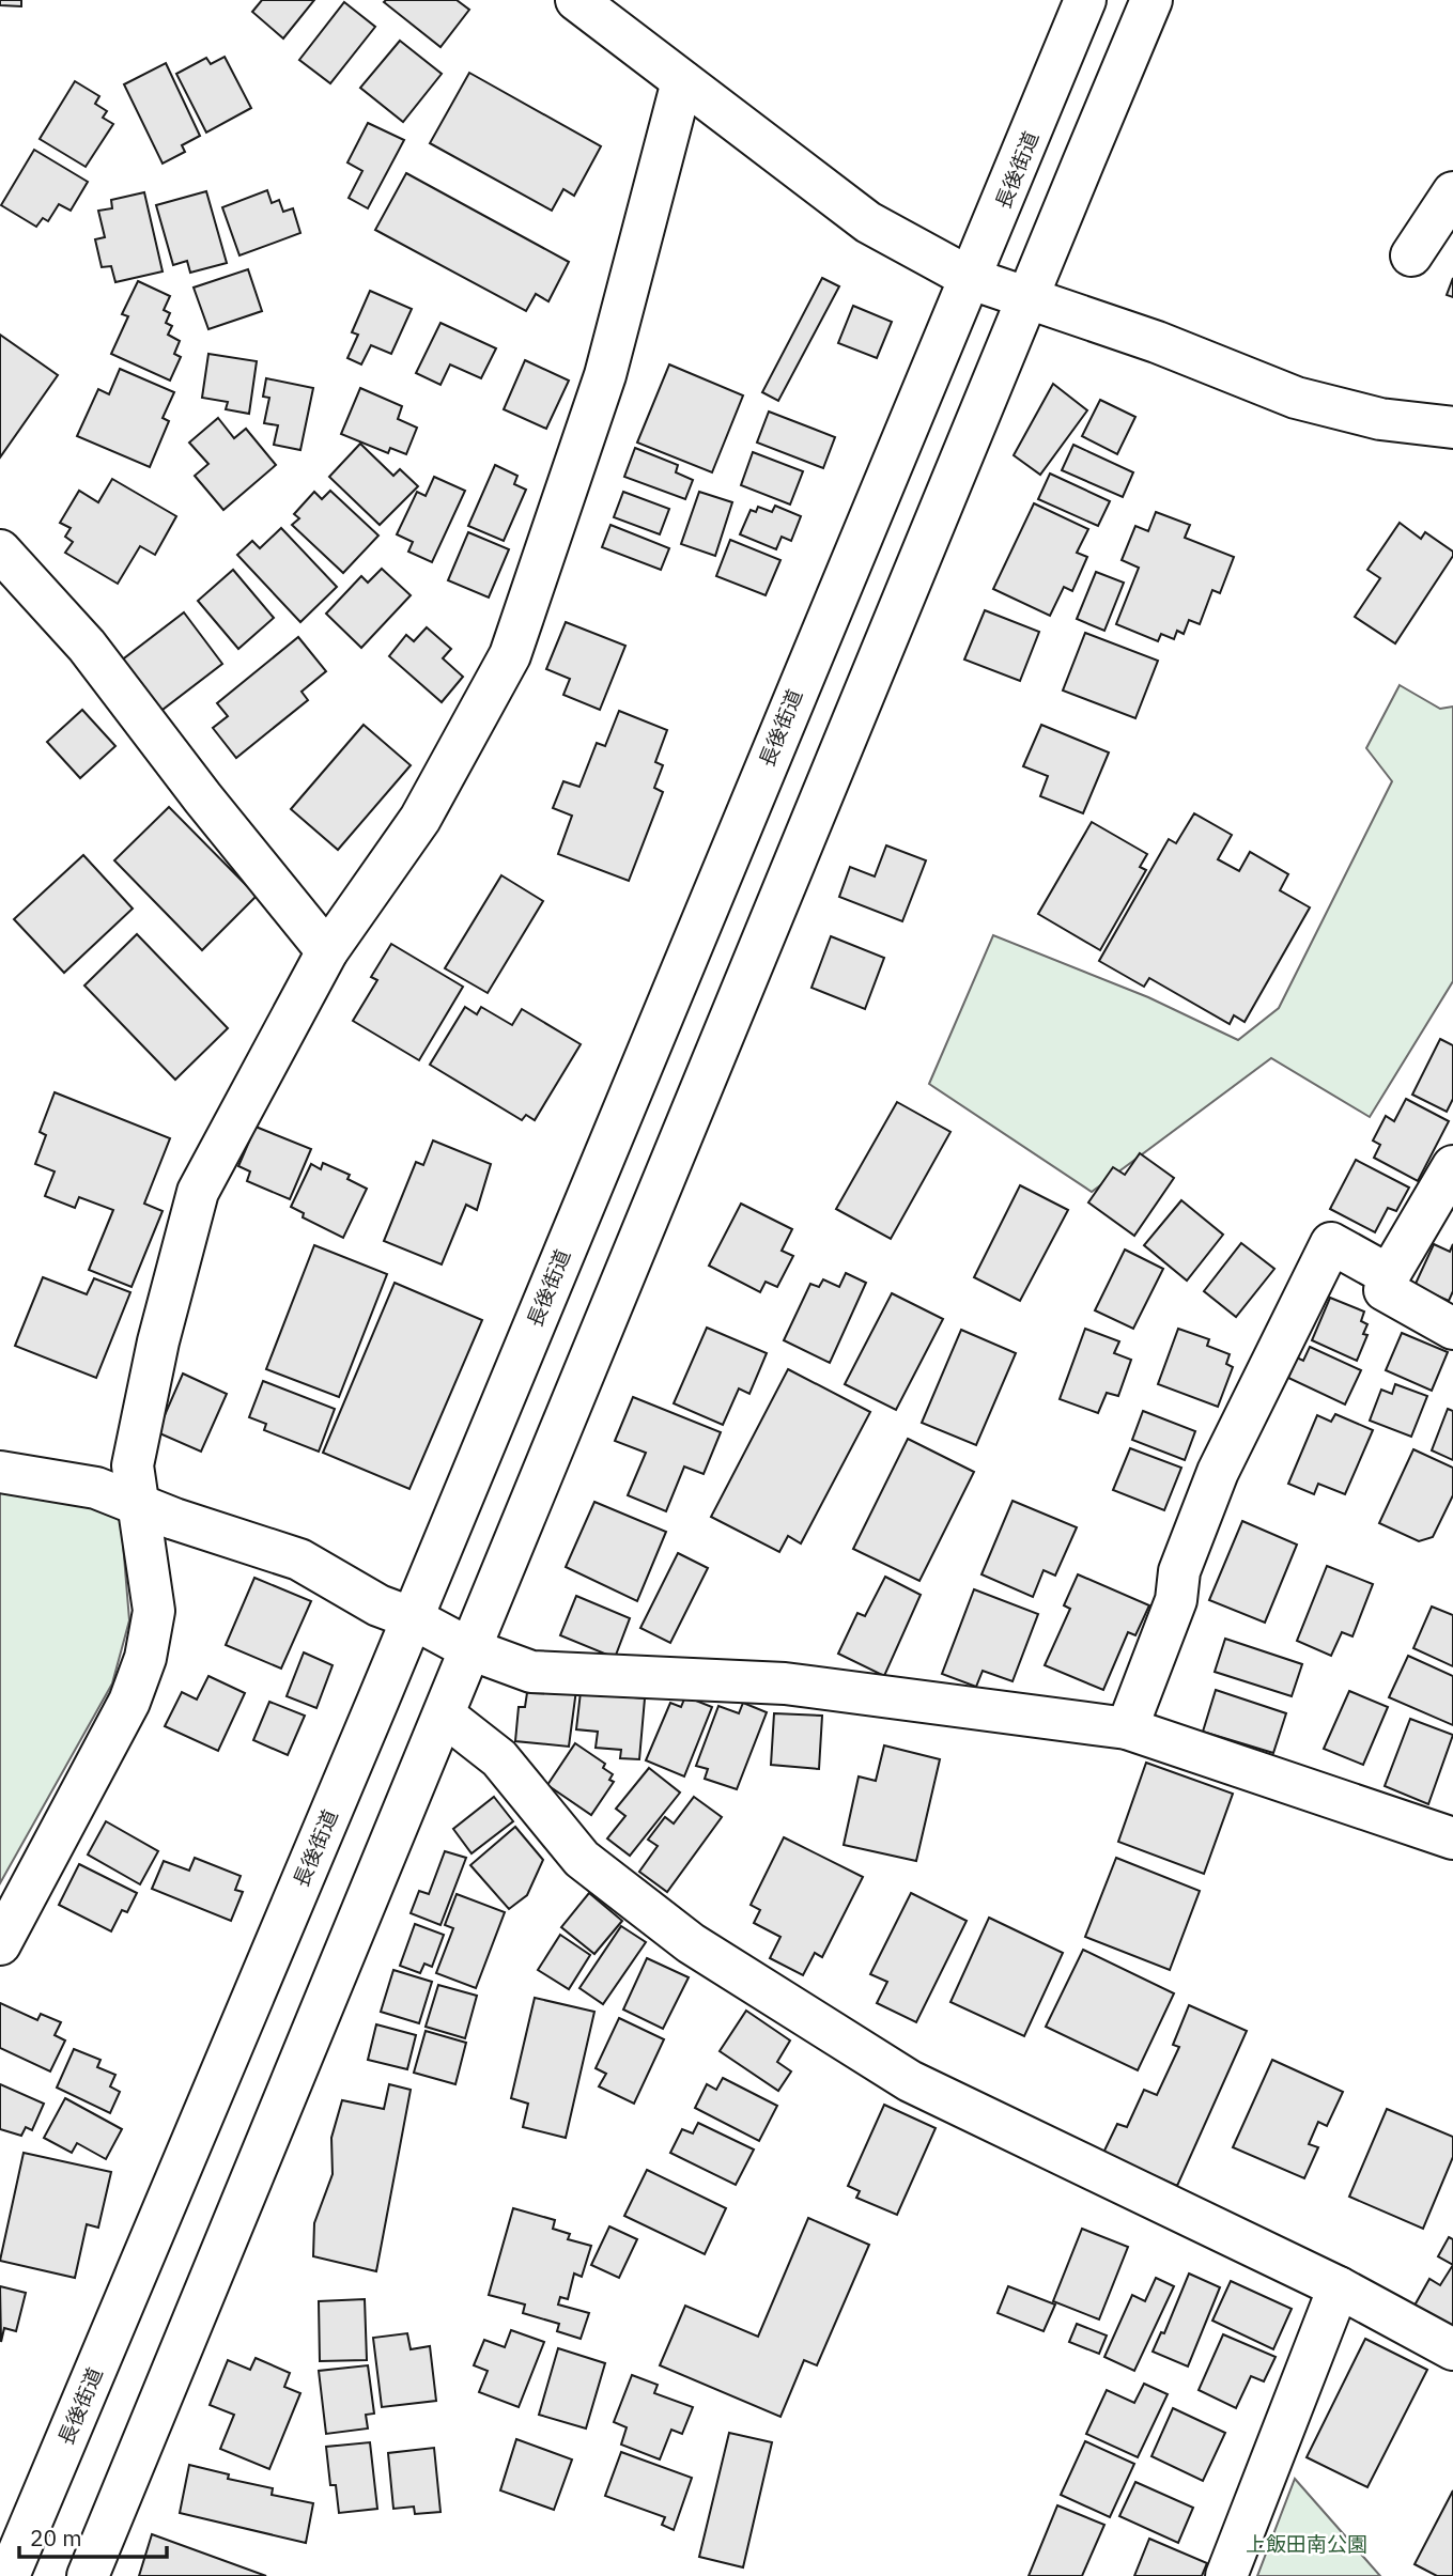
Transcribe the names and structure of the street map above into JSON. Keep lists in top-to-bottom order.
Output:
{
  "streets": {
    "street": ["長後街道"]
  },
  "parks": ["上飯田南公園"],
  "scale_bar": "20 m"
}
